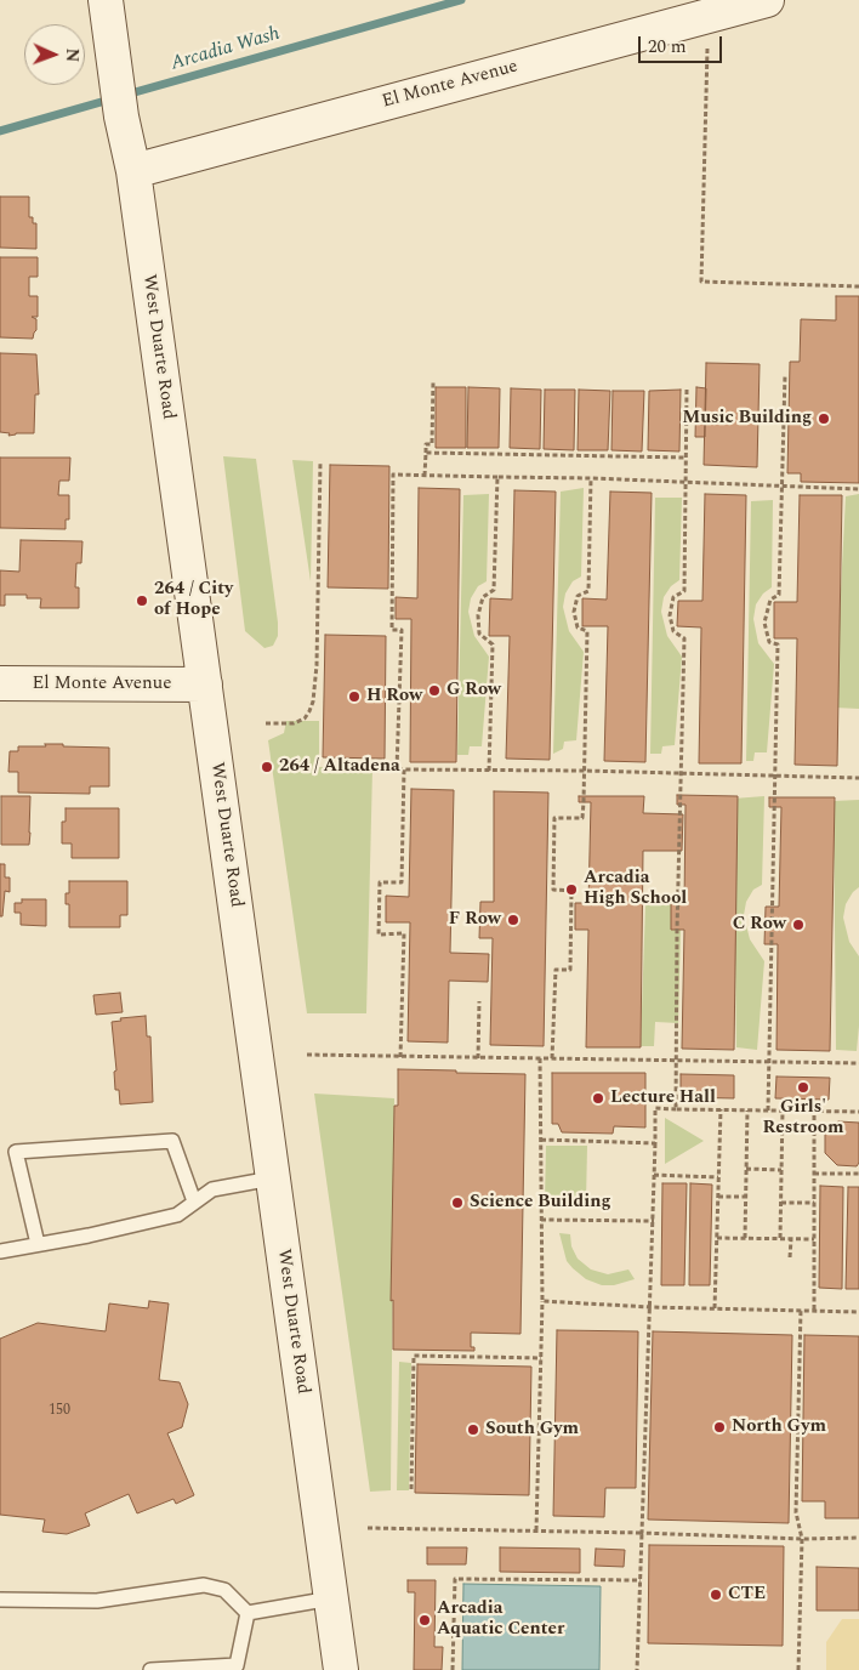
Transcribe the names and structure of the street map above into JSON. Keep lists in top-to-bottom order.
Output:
{
  "streets": {
    "main road": ["El Monte Avenue", "West Duarte Road"]
  },
  "crossings": [
    ["El Monte Avenue", "West Duarte Road"]
  ],
  "water": ["Arcadia Wash"],
  "places": [
    "Music Building",
    "264 / City of Hope",
    "G Row",
    "H Row",
    "264 / Altadena",
    "Arcadia High School",
    "F Row",
    "C Row",
    "Girls' Restroom",
    "Lecture Hall",
    "Science Building",
    "North Gym",
    "South Gym",
    "CTE",
    "Arcadia Aquatic Center"
  ],
  "house_numbers": ["150"],
  "scale_bar": "20 m",
  "north": "right"
}
